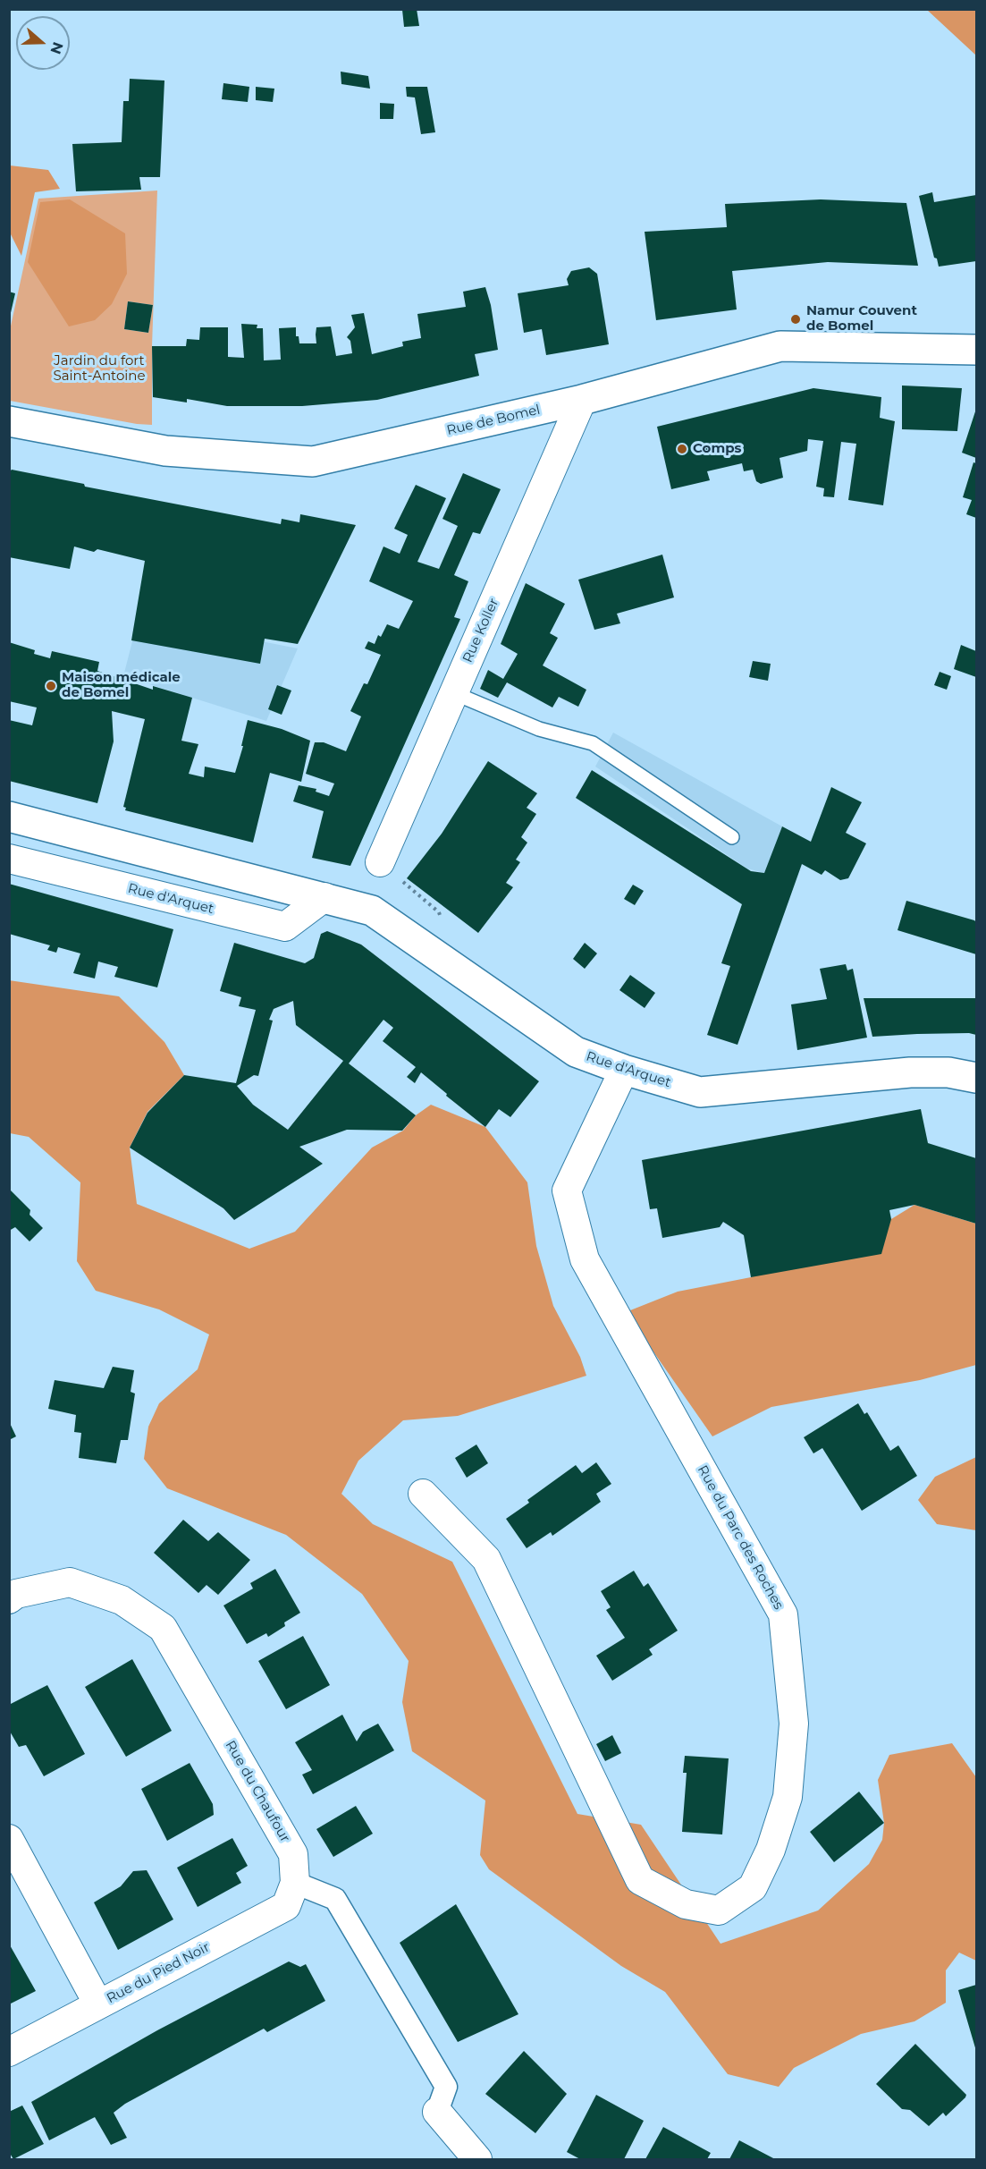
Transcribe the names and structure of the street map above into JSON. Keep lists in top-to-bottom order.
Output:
{
  "streets": {
    "street": [
      "Rue de Bomel",
      "Rue Koller",
      "Rue d'Arquet",
      "Rue du Parc des Roches",
      "Rue du Chaufour",
      "Rue du Pied Noir"
    ]
  },
  "crossings": [
    ["Rue de Bomel", "Rue Koller"],
    ["Rue d'Arquet", "Rue du Parc des Roches"],
    ["Rue du Chaufour", "Rue du Pied Noir"]
  ],
  "parks": ["Jardin du fort Saint-Antoine"],
  "places": ["Namur Couvent de Bomel", "Comps", "Maison médicale de Bomel"],
  "north": "right"
}
